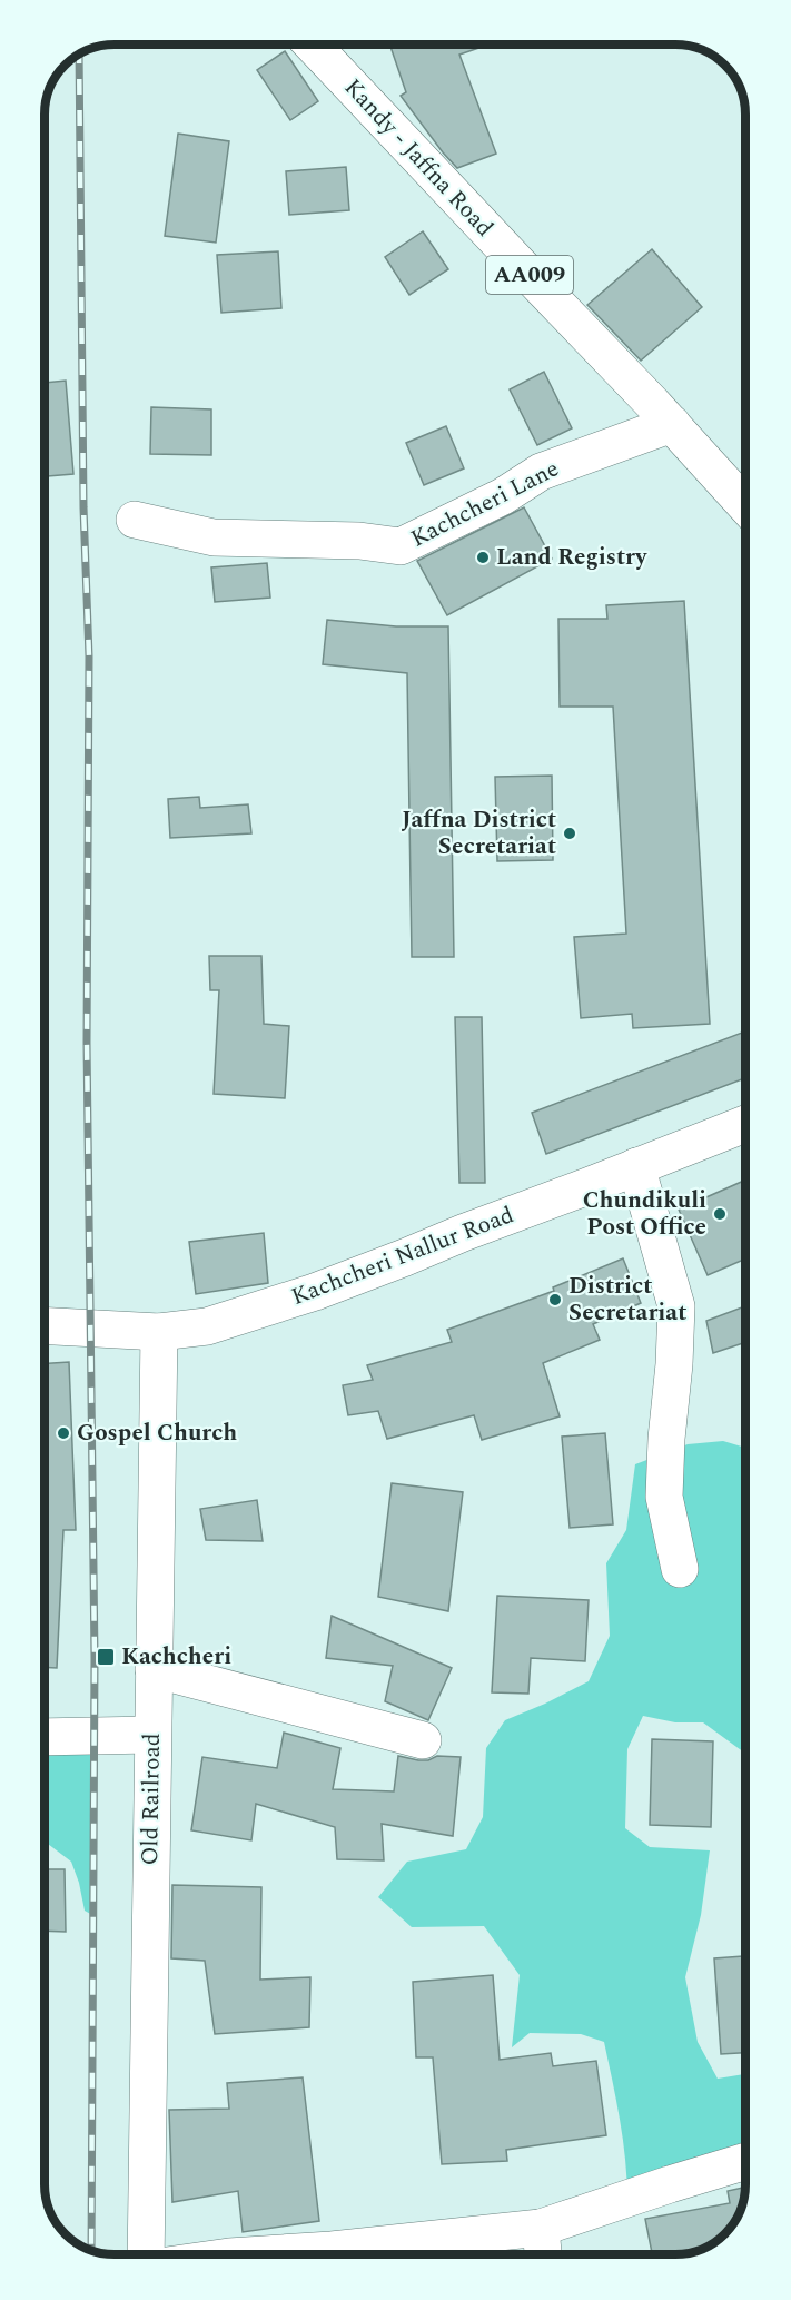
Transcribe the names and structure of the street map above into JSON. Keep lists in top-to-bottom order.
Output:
{
  "streets": {
    "main road": [
      "Kandy - Jaffna Road",
      "AA009",
      "Kachcheri Lane",
      "Kachcheri Nallur Road",
      "Old Railroad"
    ]
  },
  "crossings": [
    ["Kandy - Jaffna Road", "Kachcheri Lane"],
    ["Kachcheri Nallur Road", "Old Railroad"]
  ],
  "places": {
    "other": [
      "Land Registry",
      "Jaffna District Secretariat",
      "Chundikuli Post Office",
      "District Secretariat",
      "Gospel Church"
    ],
    "transit": ["Kachcheri"]
  }
}
